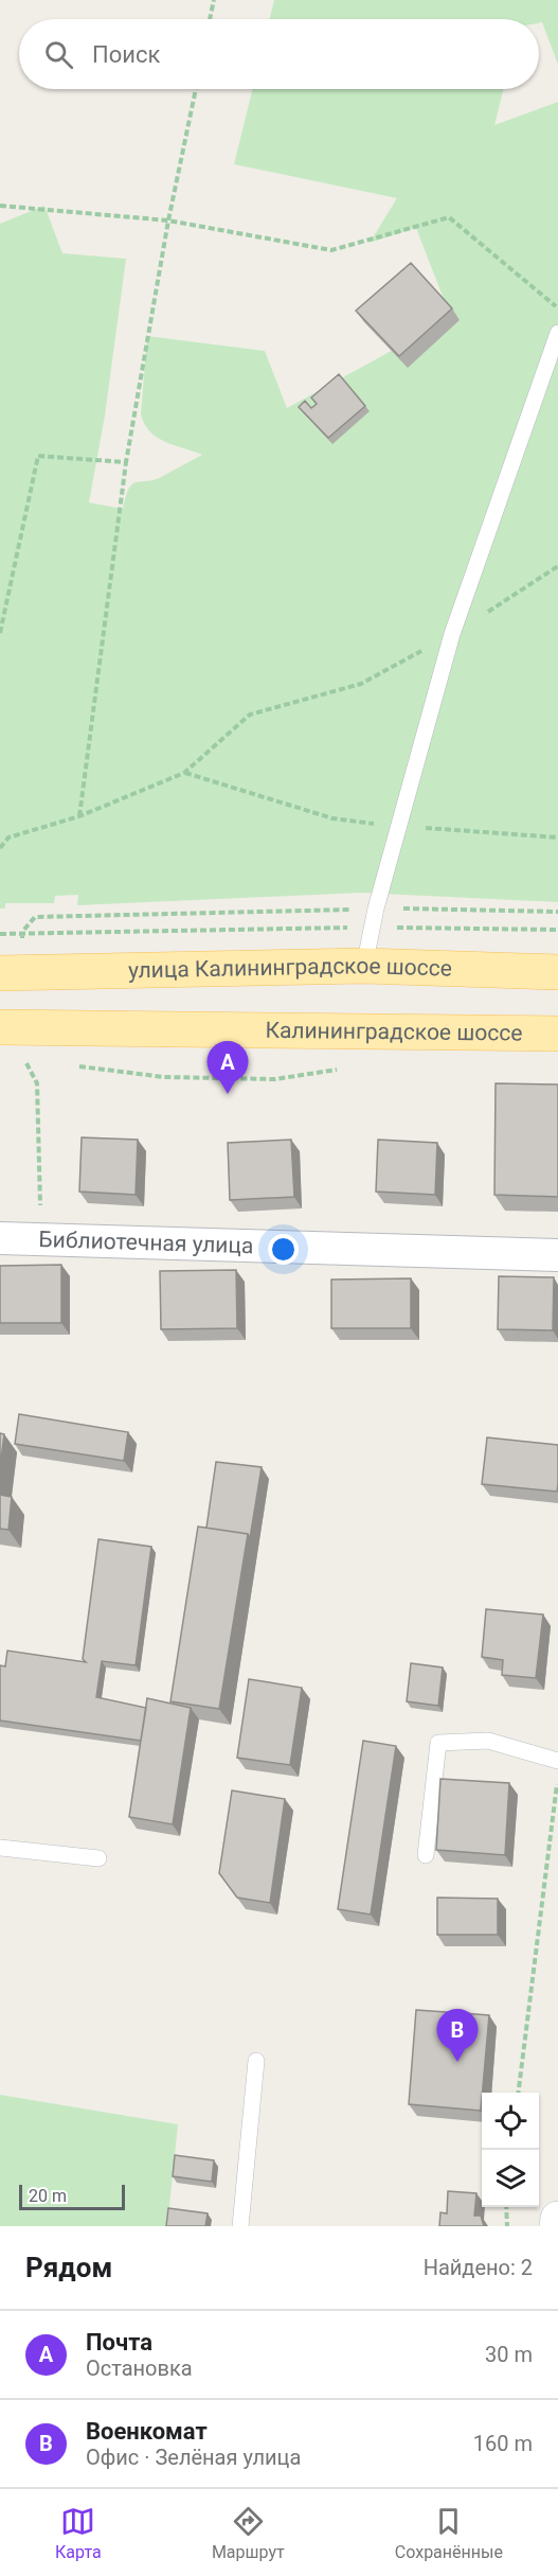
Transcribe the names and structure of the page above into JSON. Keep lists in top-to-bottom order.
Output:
{
  "streets": {
    "main road": ["улица Калининградское шоссе", "Калининградское шоссе"],
    "street": ["Библиотечная улица"]
  },
  "scale_bar": "20 m",
  "page": {
    "search": "Поиск",
    "pins": ["A", "B"],
    "scale": "20 m",
    "heading": ["Рядом", "Найдено: 2"],
    "list": [
      {
        "mark": "A",
        "name": "Почта",
        "note": "Остановка",
        "value": "30 m"
      },
      {
        "mark": "B",
        "name": "Военкомат",
        "note": "Офис · Зелёная улица",
        "value": "160 m"
      }
    ],
    "nav": ["Карта", "Маршрут", "Сохранённые"]
  }
}
